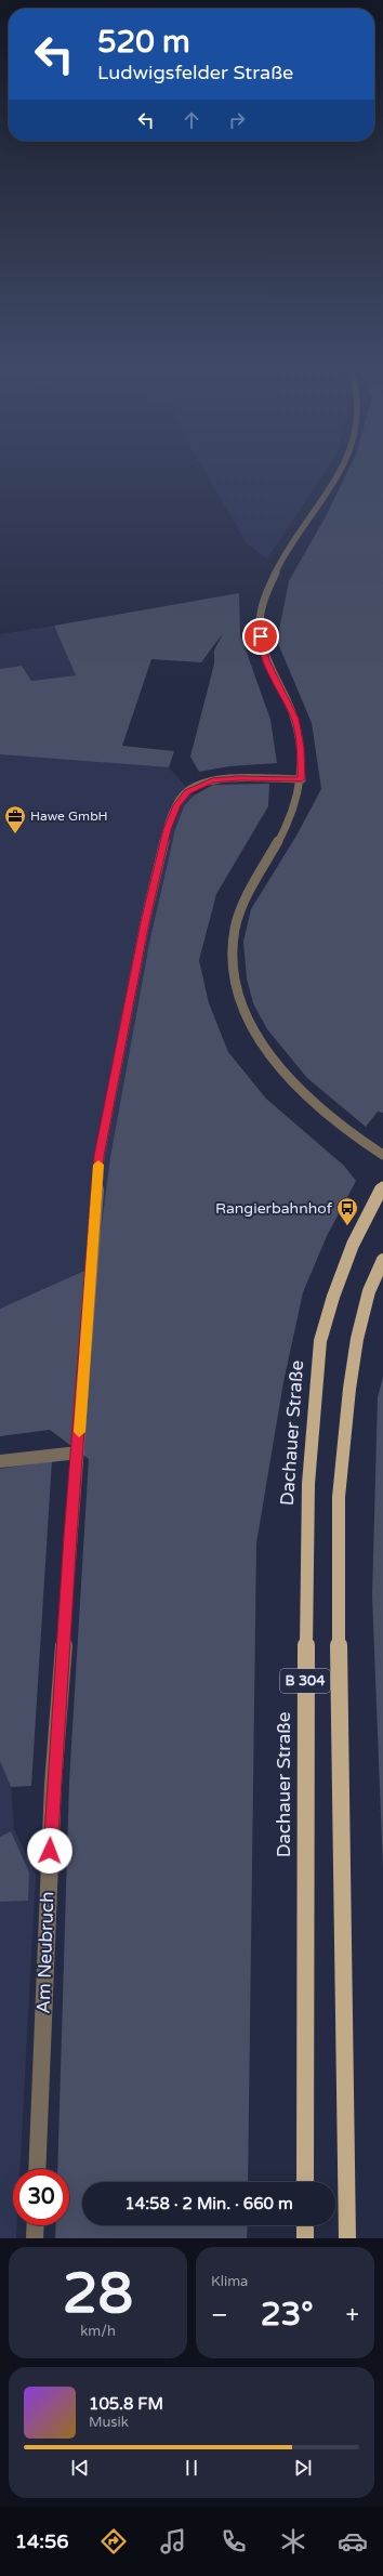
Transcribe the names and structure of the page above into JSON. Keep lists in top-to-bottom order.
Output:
{
  "streets": {
    "main road": ["Dachauer Straße", "B 304"],
    "street": ["Am Neubruch"]
  },
  "places": {
    "office": ["Hawe GmbH"],
    "bus stop": ["Rangierbahnhof"]
  },
  "page": {
    "turn": ["520 m", "Ludwigsfelder Straße"],
    "limit": "30",
    "trip": "14:58 · 2 Min. · 660 m",
    "tile": [
      ["28", "km/h"],
      "Klima"
    ],
    "heat": ["−", "23°", "+"],
    "song": ["105.8 FM", "Musik"],
    "tabs": "14:56"
  }
}
